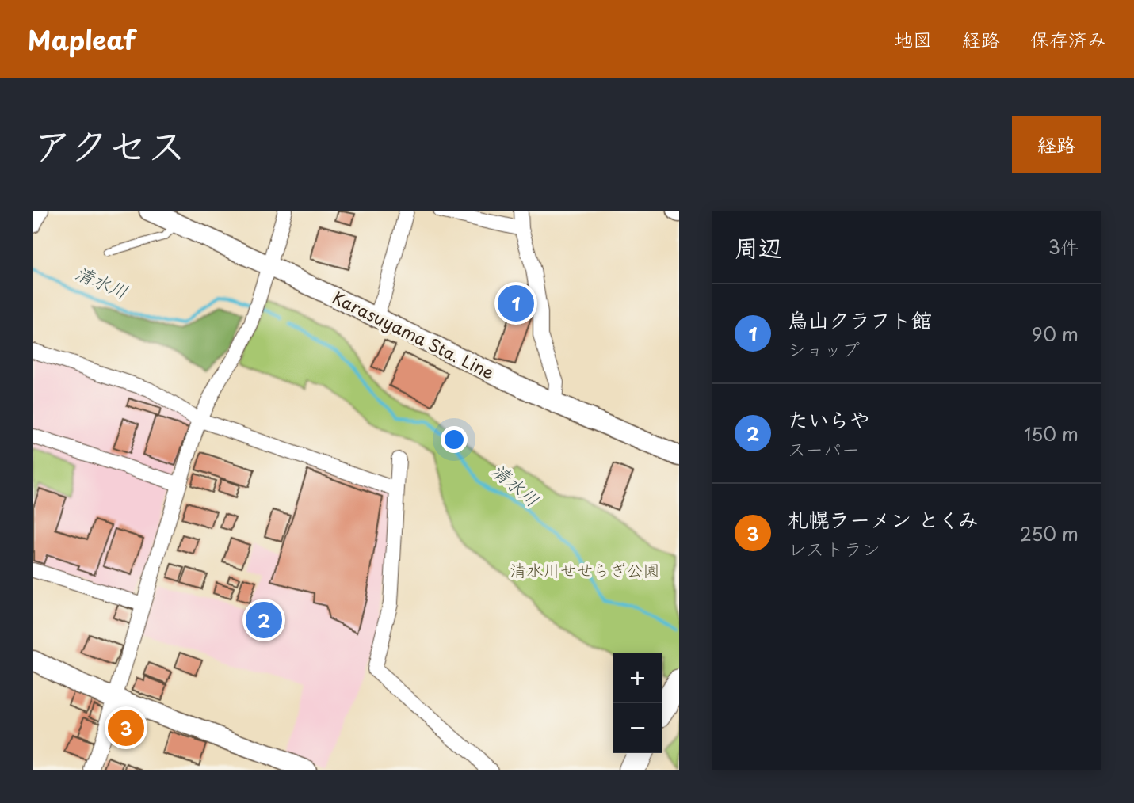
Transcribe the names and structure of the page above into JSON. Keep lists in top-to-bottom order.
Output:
{
  "streets": {
    "main road": ["Karasuyama Sta. Line"]
  },
  "water": ["清水川"],
  "parks": ["清水川せせらぎ公園"],
  "page": {
    "header": "Mapleaf",
    "nav": ["地図", "経路", "保存済み"],
    "title": "アクセス",
    "buttons": "経路",
    "heading": ["周辺", "3件"],
    "pins": ["1", "2", "3"],
    "list": [
      {
        "mark": "1",
        "name": "烏山クラフト館",
        "note": "ショップ",
        "value": "90 m"
      },
      {
        "mark": "2",
        "name": "たいらや",
        "note": "スーパー",
        "value": "150 m"
      },
      {
        "mark": "3",
        "name": "札幌ラーメン とくみ",
        "note": "レストラン",
        "value": "250 m"
      }
    ],
    "map_buttons": ["+", "−"]
  }
}
